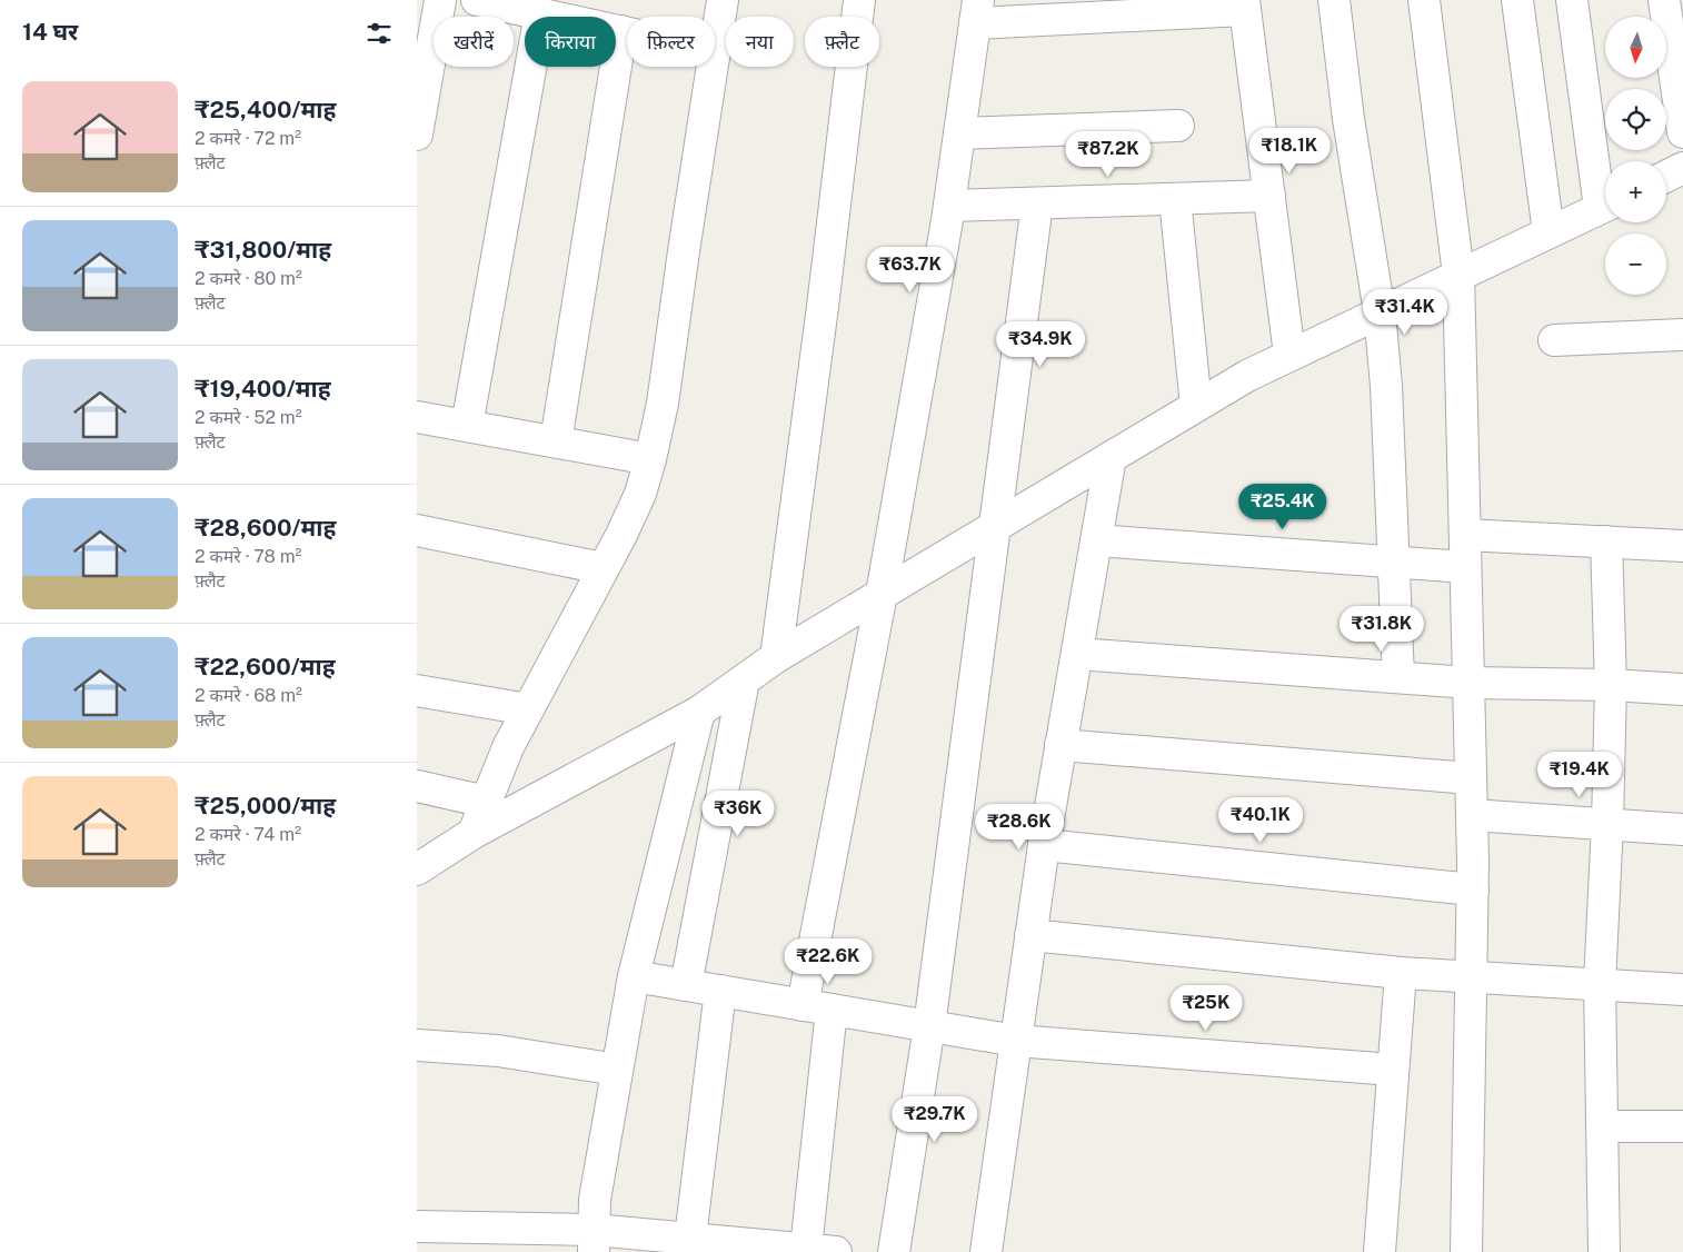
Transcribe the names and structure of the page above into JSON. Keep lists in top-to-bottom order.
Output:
{
  "north": "bottom",
  "page": {
    "heading": "14 घर",
    "map_buttons": ["+", "−"],
    "chip": [
      "खरीदें",
      "किराया",
      "फ़िल्टर",
      "नया",
      "फ़्लैट"
    ],
    "list": [
      {
        "name": "₹25,400/माह",
        "note": "2 कमरे · 72 m² · फ़्लैट"
      },
      {
        "name": "₹31,800/माह",
        "note": "2 कमरे · 80 m² · फ़्लैट"
      },
      {
        "name": "₹19,400/माह",
        "note": "2 कमरे · 52 m² · फ़्लैट"
      },
      {
        "name": "₹28,600/माह",
        "note": "2 कमरे · 78 m² · फ़्लैट"
      },
      {
        "name": "₹22,600/माह",
        "note": "2 कमरे · 68 m² · फ़्लैट"
      },
      {
        "name": "₹25,000/माह",
        "note": "2 कमरे · 74 m² · फ़्लैट"
      }
    ],
    "price": [
      "₹18.1K",
      "₹87.2K",
      "₹63.7K",
      "₹31.4K",
      "₹34.9K",
      "₹25.4K",
      "₹31.8K",
      "₹19.4K",
      "₹36K",
      "₹40.1K",
      "₹28.6K",
      "₹22.6K",
      "₹25K",
      "₹29.7K"
    ]
  }
}
